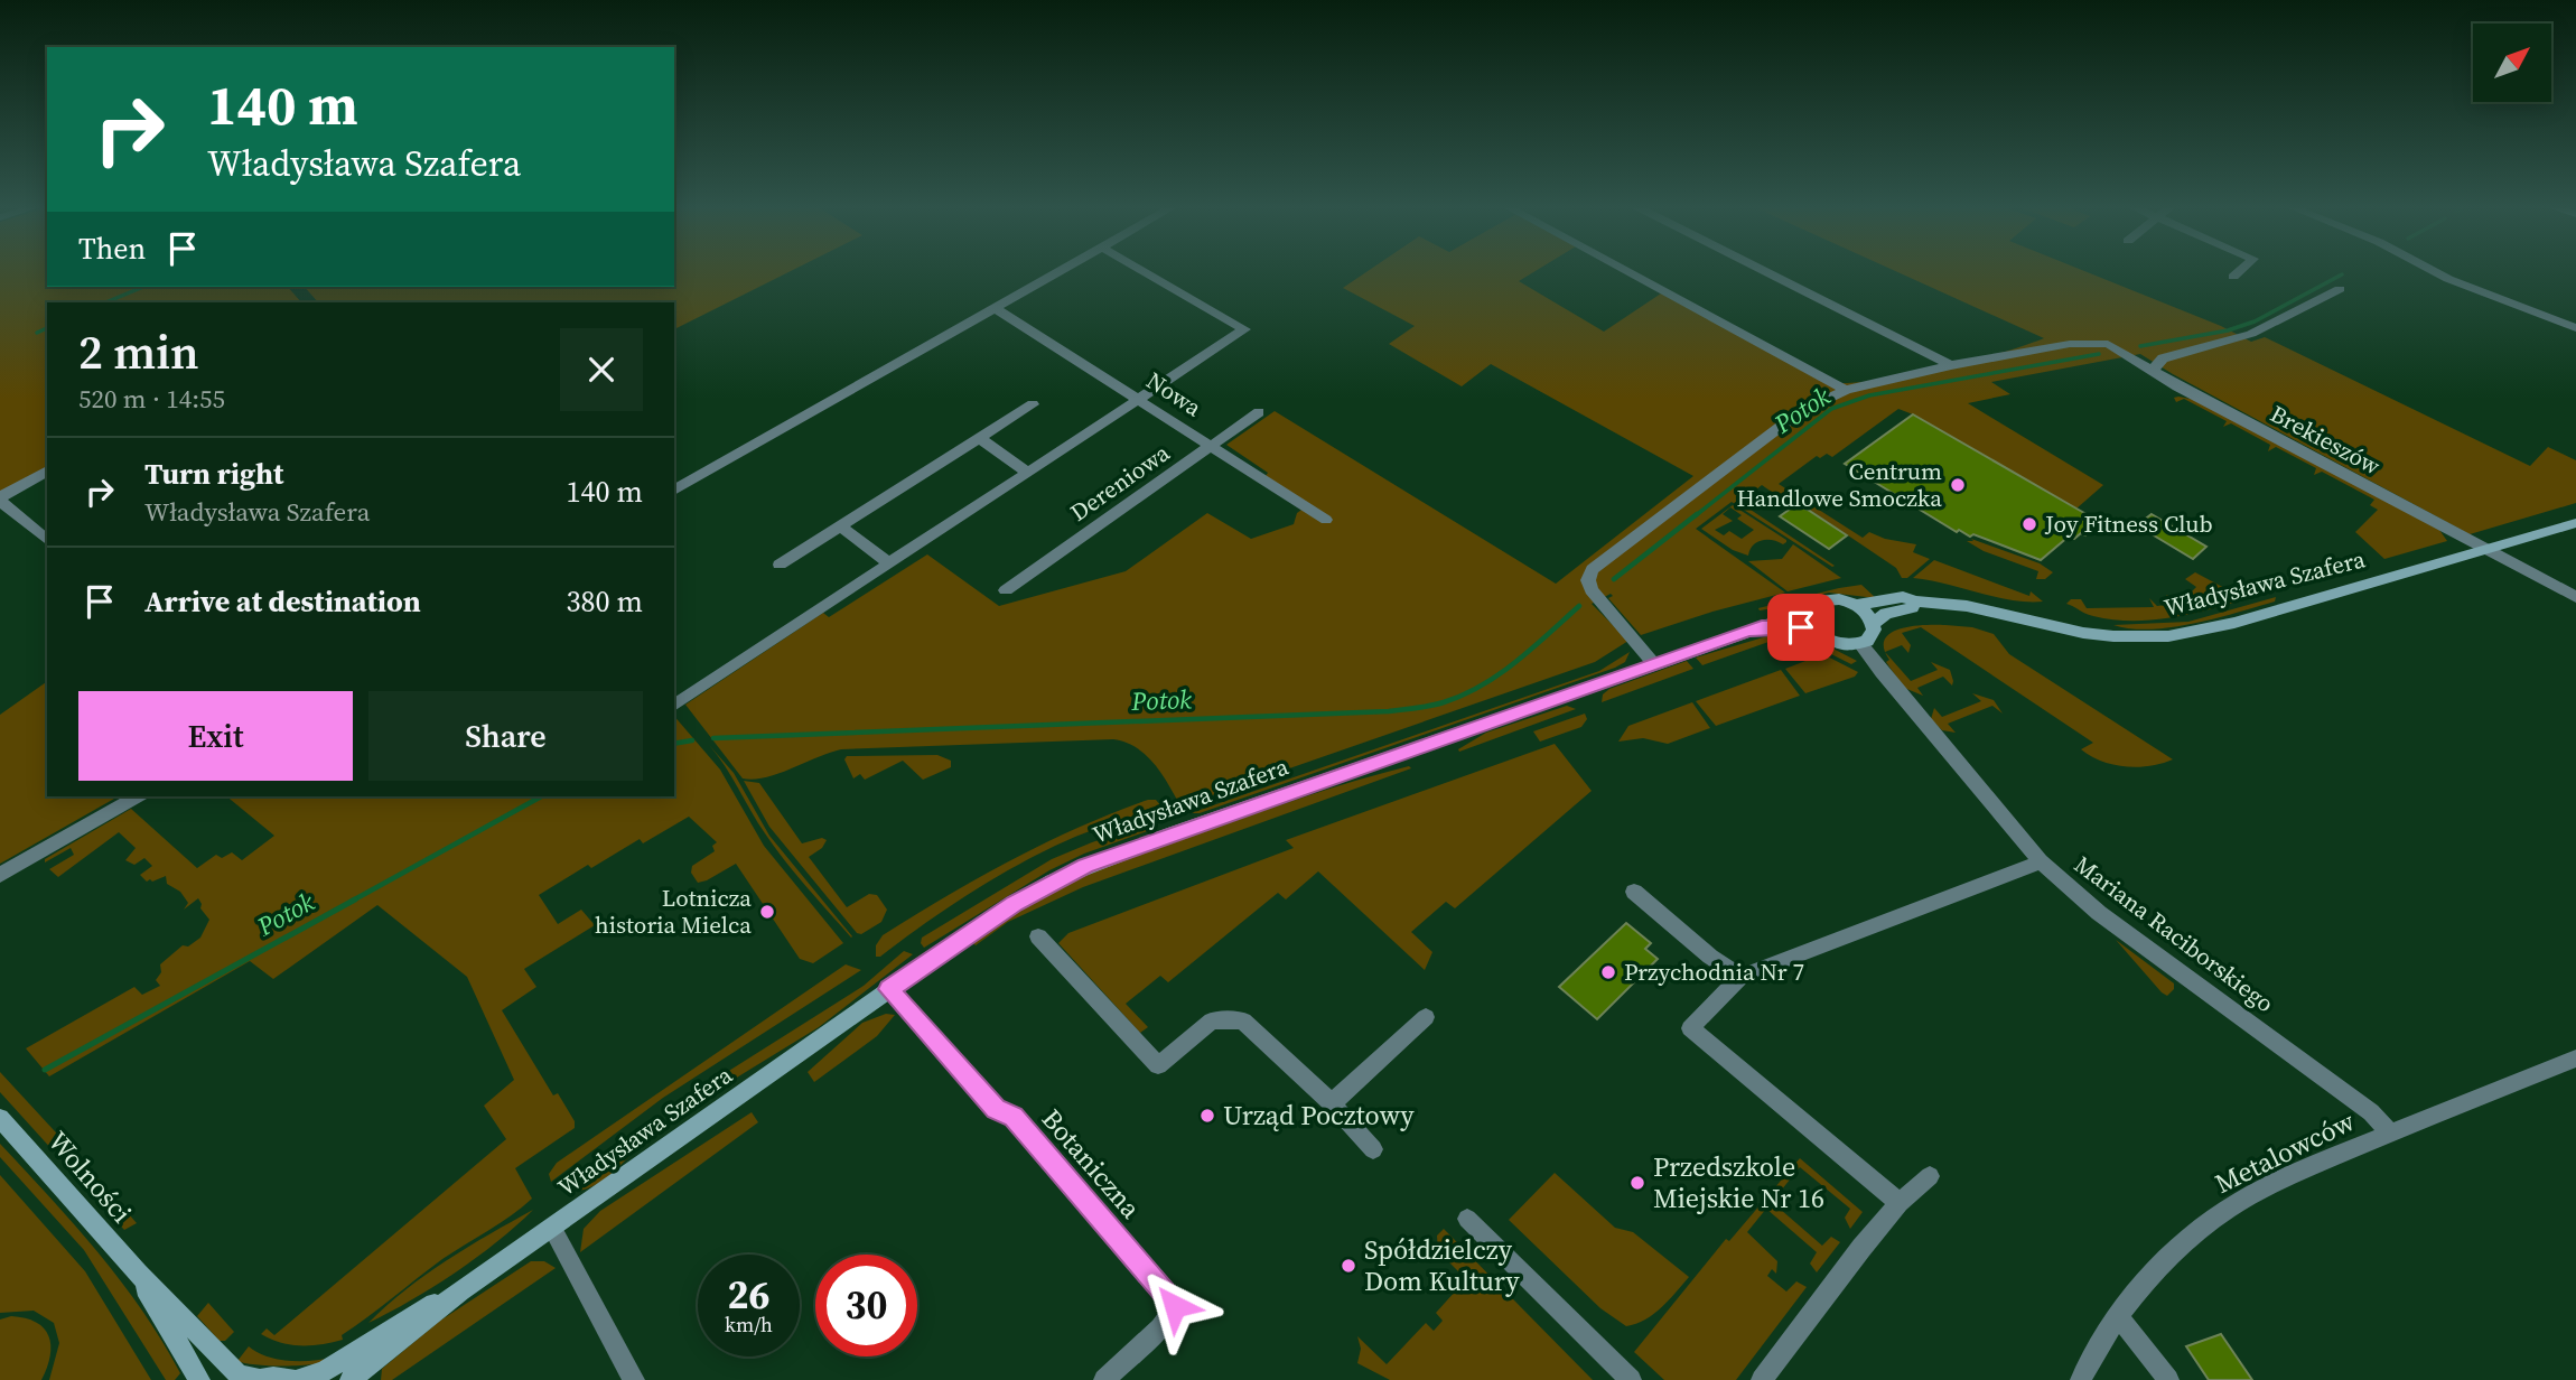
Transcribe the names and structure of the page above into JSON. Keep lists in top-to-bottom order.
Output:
{
  "streets": {
    "street": [
      "Nowa",
      "Brekieszów",
      "Dereniowa",
      "Władysława Szafera",
      "Mariana Raciborskiego",
      "Metalowców",
      "Botaniczna",
      "Wolności"
    ]
  },
  "crossings": [
    ["Nowa", "Dereniowa"],
    ["Brekieszów", "Władysława Szafera"],
    ["Władysława Szafera", "Mariana Raciborskiego"],
    ["Władysława Szafera", "Botaniczna"],
    ["Mariana Raciborskiego", "Metalowców"]
  ],
  "water": ["Potok"],
  "places": [
    "Centrum Handlowe Smoczka",
    "Joy Fitness Club",
    "Lotnicza historia Mielca",
    "Przychodnia Nr 7",
    "Urząd Pocztowy",
    "Przedszkole Miejskie Nr 16",
    "Spółdzielczy Dom Kultury"
  ],
  "north": "top right",
  "page": {
    "turn": ["140 m", "Władysława Szafera"],
    "then": "Then",
    "heading": ["2 min", "520 m · 14:55"],
    "list": [
      {
        "name": "Turn right",
        "note": "Władysława Szafera",
        "value": "140 m"
      },
      {
        "name": "Arrive at destination",
        "value": "380 m"
      }
    ],
    "buttons": ["Exit", "Share"],
    "speed": "26 km/h",
    "limit": "30"
  }
}
